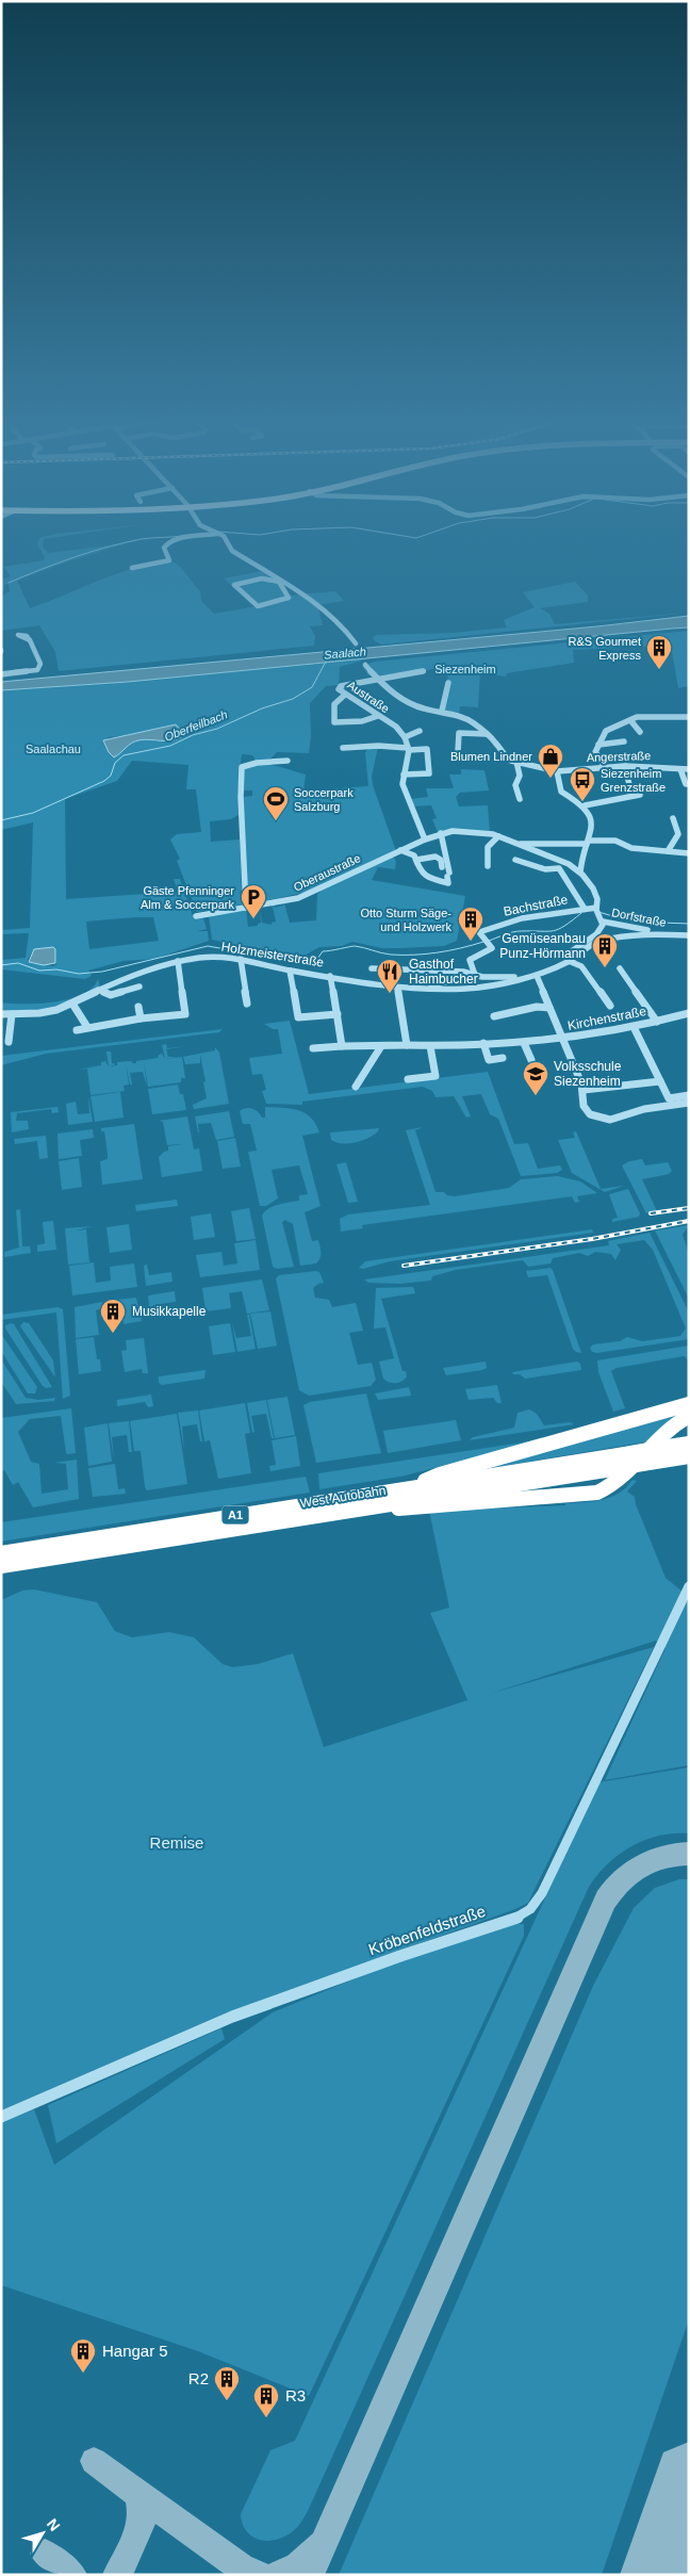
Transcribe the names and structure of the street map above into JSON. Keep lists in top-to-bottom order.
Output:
{
  "streets": {
    "highway": ["West Autobahn", "A1"],
    "street": [
      "Austraße",
      "Angerstraße",
      "Oberaustraße",
      "Bachstraße",
      "Dorfstraße",
      "Holzmeisterstraße",
      "Kirchenstraße",
      "Kröbenfeldstraße"
    ]
  },
  "crossings": [
    ["Dorfstraße", "Holzmeisterstraße"]
  ],
  "water": ["Saalach", "Oberfeilbach"],
  "parks": ["Siezenheim", "Saalachau", "Remise"],
  "places": {
    "building": [
      "R&S Gourmet Express",
      "Otto Sturm Säge- und Holzwerk",
      "Gemüseanbau Punz-Hörmann",
      "Musikkapelle",
      "Hangar 5",
      "R2",
      "R3"
    ],
    "shop": ["Blumen Lindner"],
    "bus stop": ["Siezenheim Grenzstraße"],
    "sports": ["Soccerpark Salzburg"],
    "parking": ["Gäste Pfenninger Alm & Soccerpark"],
    "restaurant": ["Gasthof Haimbucher"],
    "school or university": ["Volksschule Siezenheim"]
  },
  "north": "top right"
}
